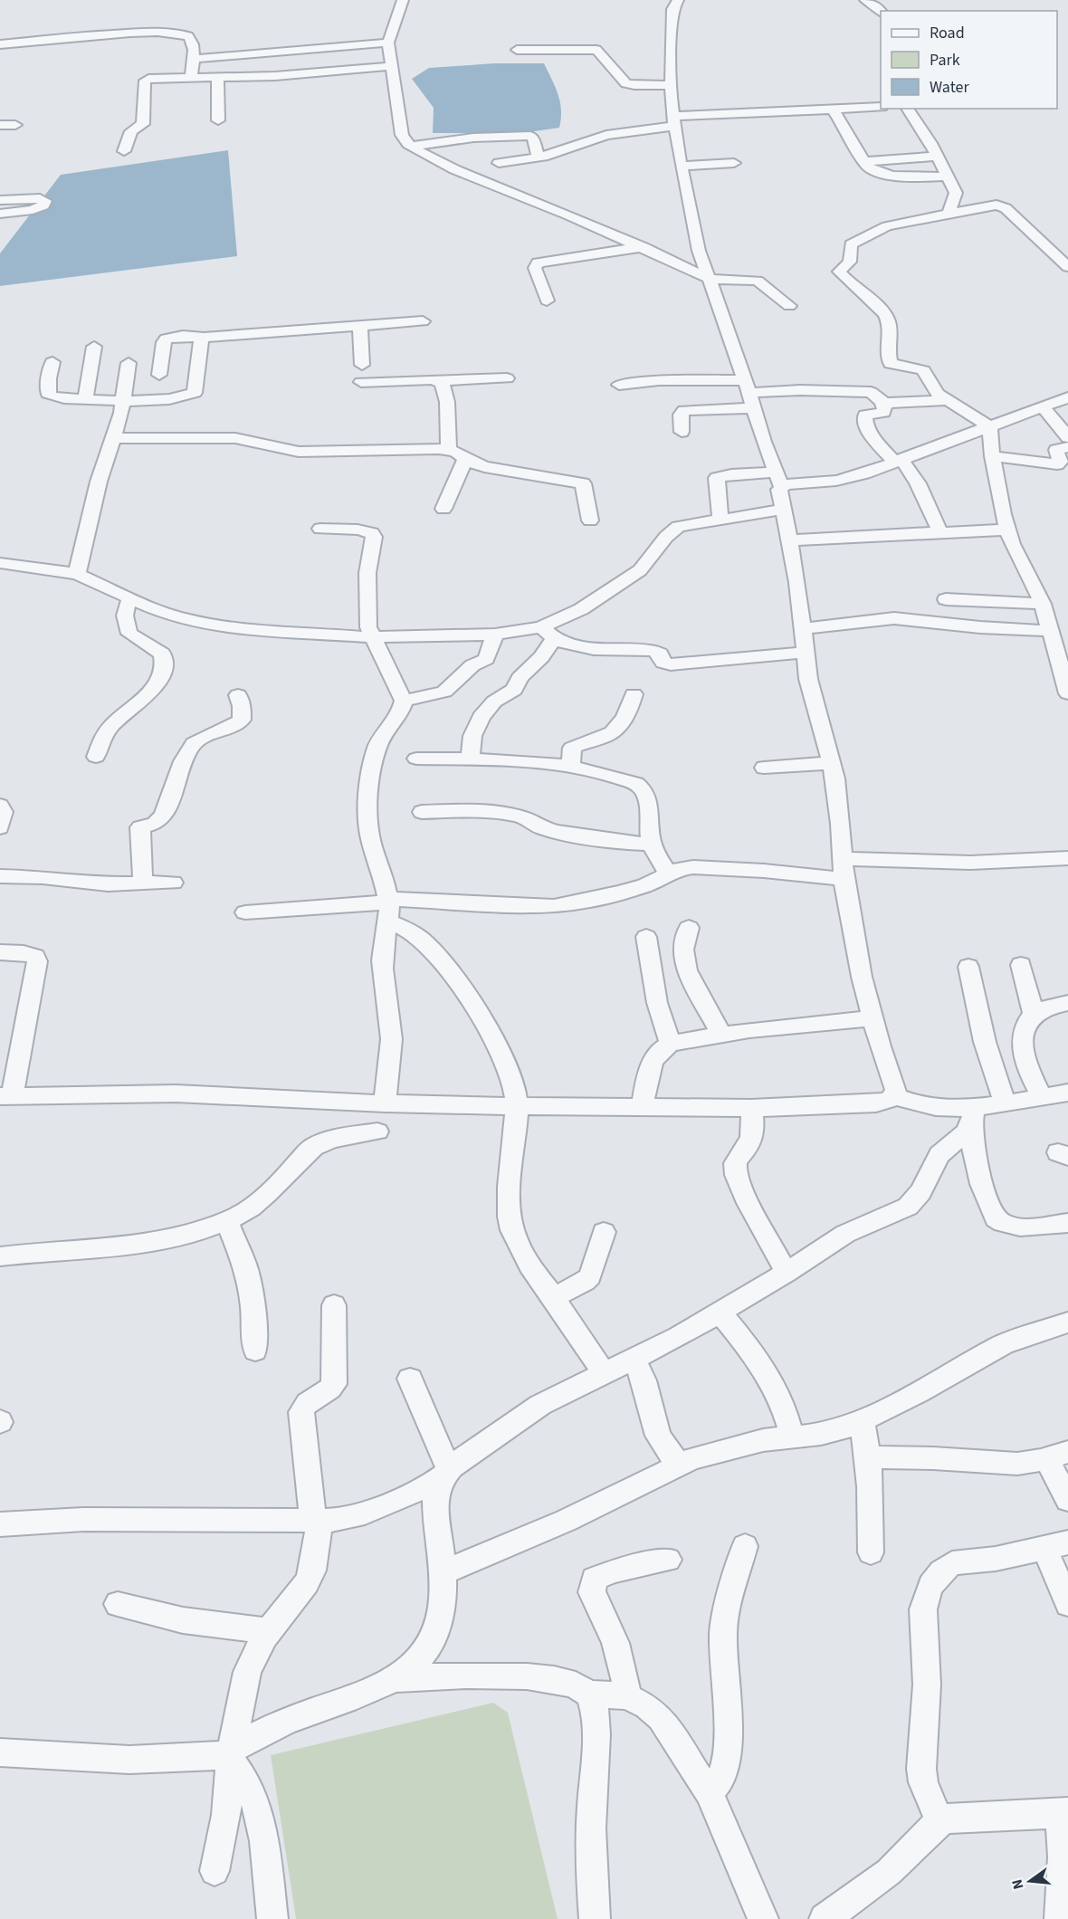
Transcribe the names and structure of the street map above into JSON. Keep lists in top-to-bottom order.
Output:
{
  "legend": ["Road", "Park", "Water"],
  "north": "left"
}
